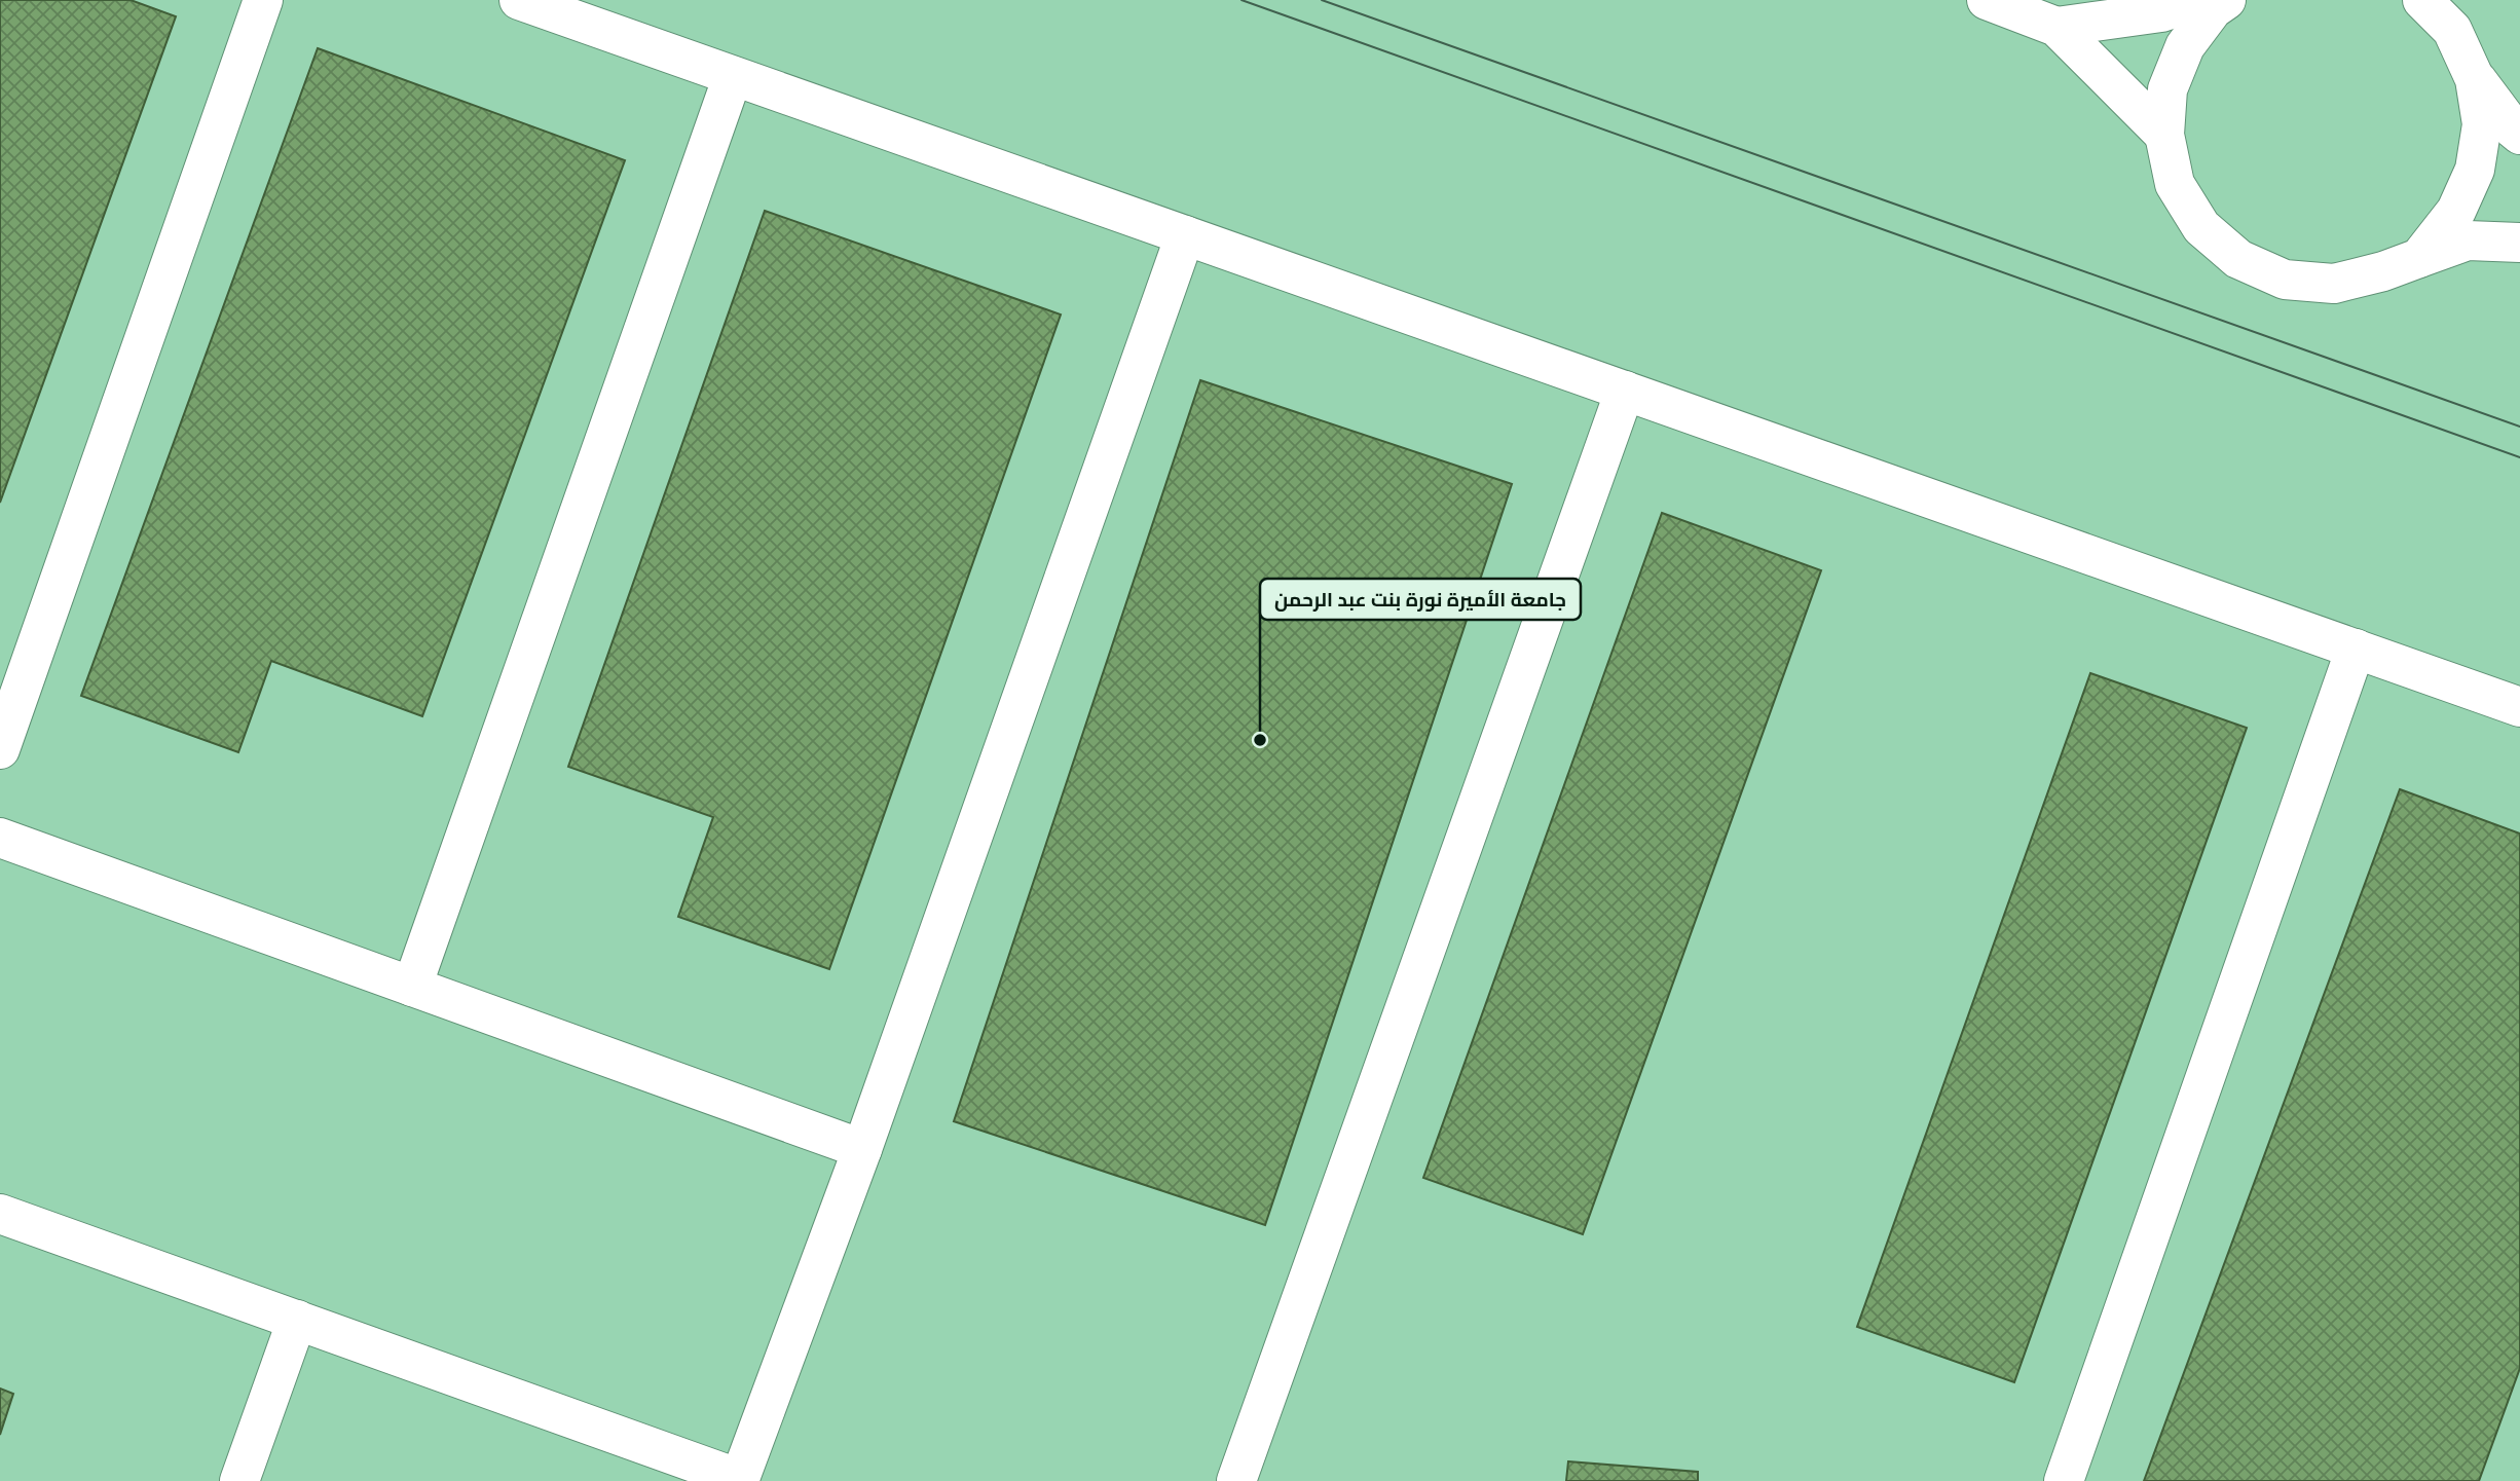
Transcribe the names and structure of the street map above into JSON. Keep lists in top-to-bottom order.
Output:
{
  "places": ["جامعة الأميرة نورة بنت عبد الرحمن"]
}
